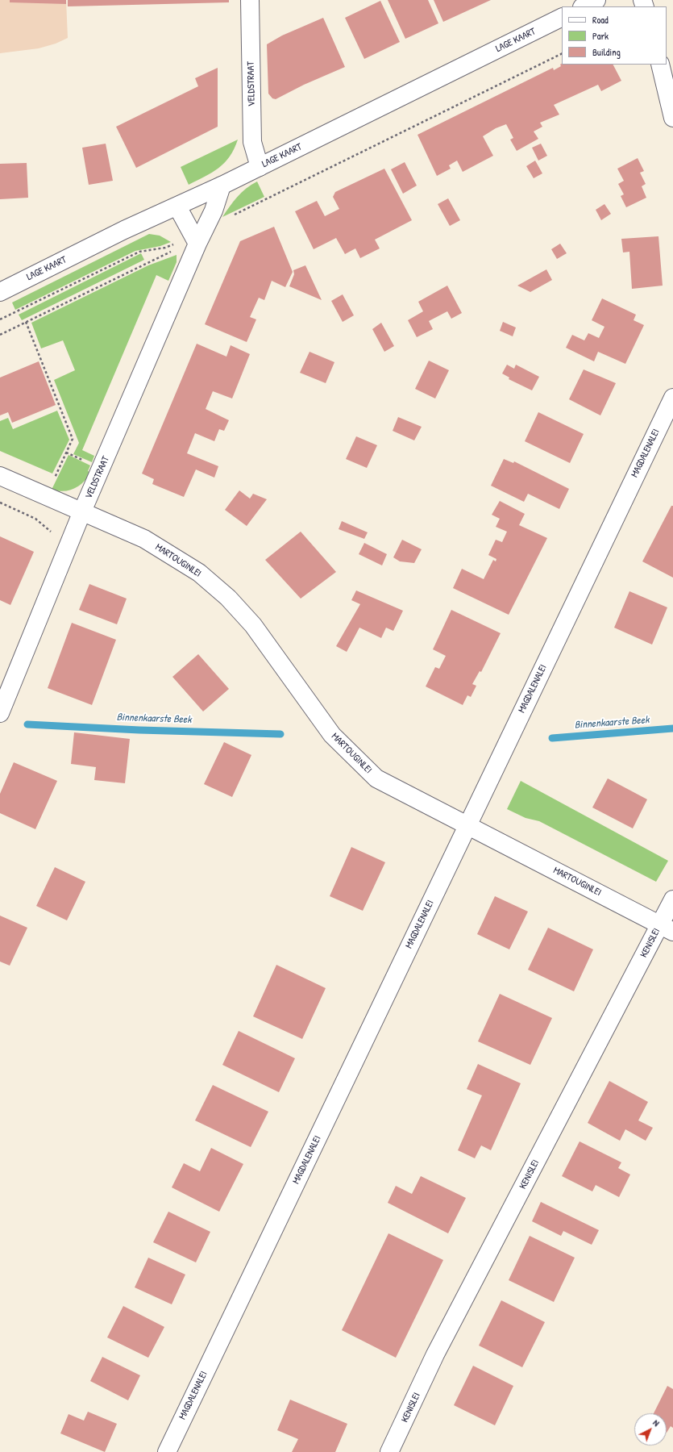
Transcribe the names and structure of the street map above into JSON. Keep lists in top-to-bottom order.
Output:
{
  "streets": {
    "street": [
      "LAGE KAART",
      "VELDSTRAAT",
      "MAGDALENALEI",
      "MARTOUGINLEI",
      "KENISLEI"
    ]
  },
  "crossings": [
    ["LAGE KAART", "VELDSTRAAT"],
    ["VELDSTRAAT", "MARTOUGINLEI"],
    ["MAGDALENALEI", "MARTOUGINLEI"],
    ["MARTOUGINLEI", "KENISLEI"]
  ],
  "water": ["Binnenkaarste Beek"],
  "legend": ["Road", "Park", "Building"],
  "north": "top right"
}
